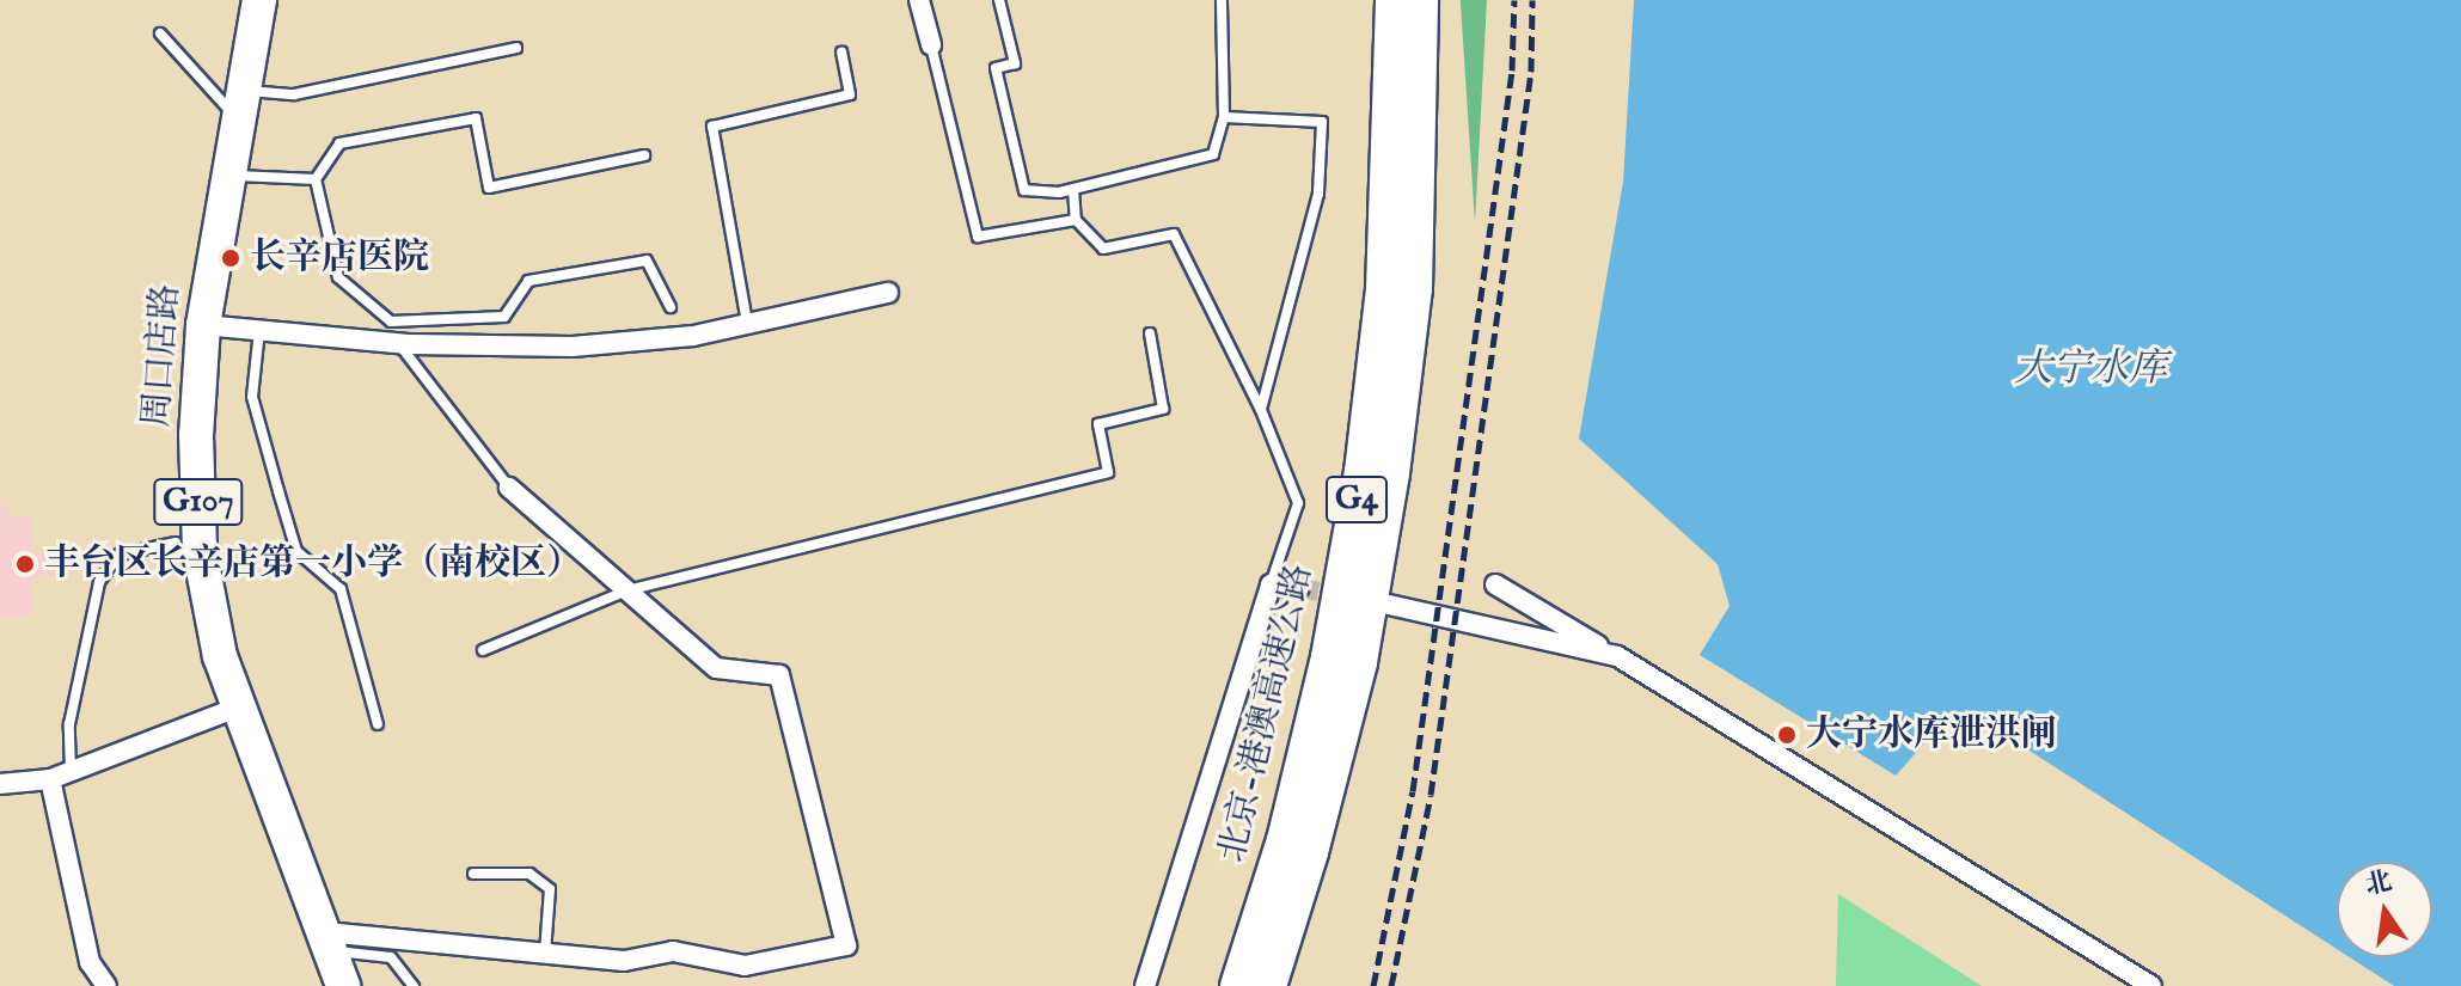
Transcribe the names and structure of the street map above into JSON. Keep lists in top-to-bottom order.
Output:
{
  "streets": {
    "highway": [
      "周口店路",
      "G4",
      "G107",
      "北京-港澳高速公路"
    ]
  },
  "water": ["大宁水库"],
  "places": ["长辛店医院", "丰台区长辛店第一小学（南校区）", "大宁水库泄洪闸"],
  "north": "top"
}
